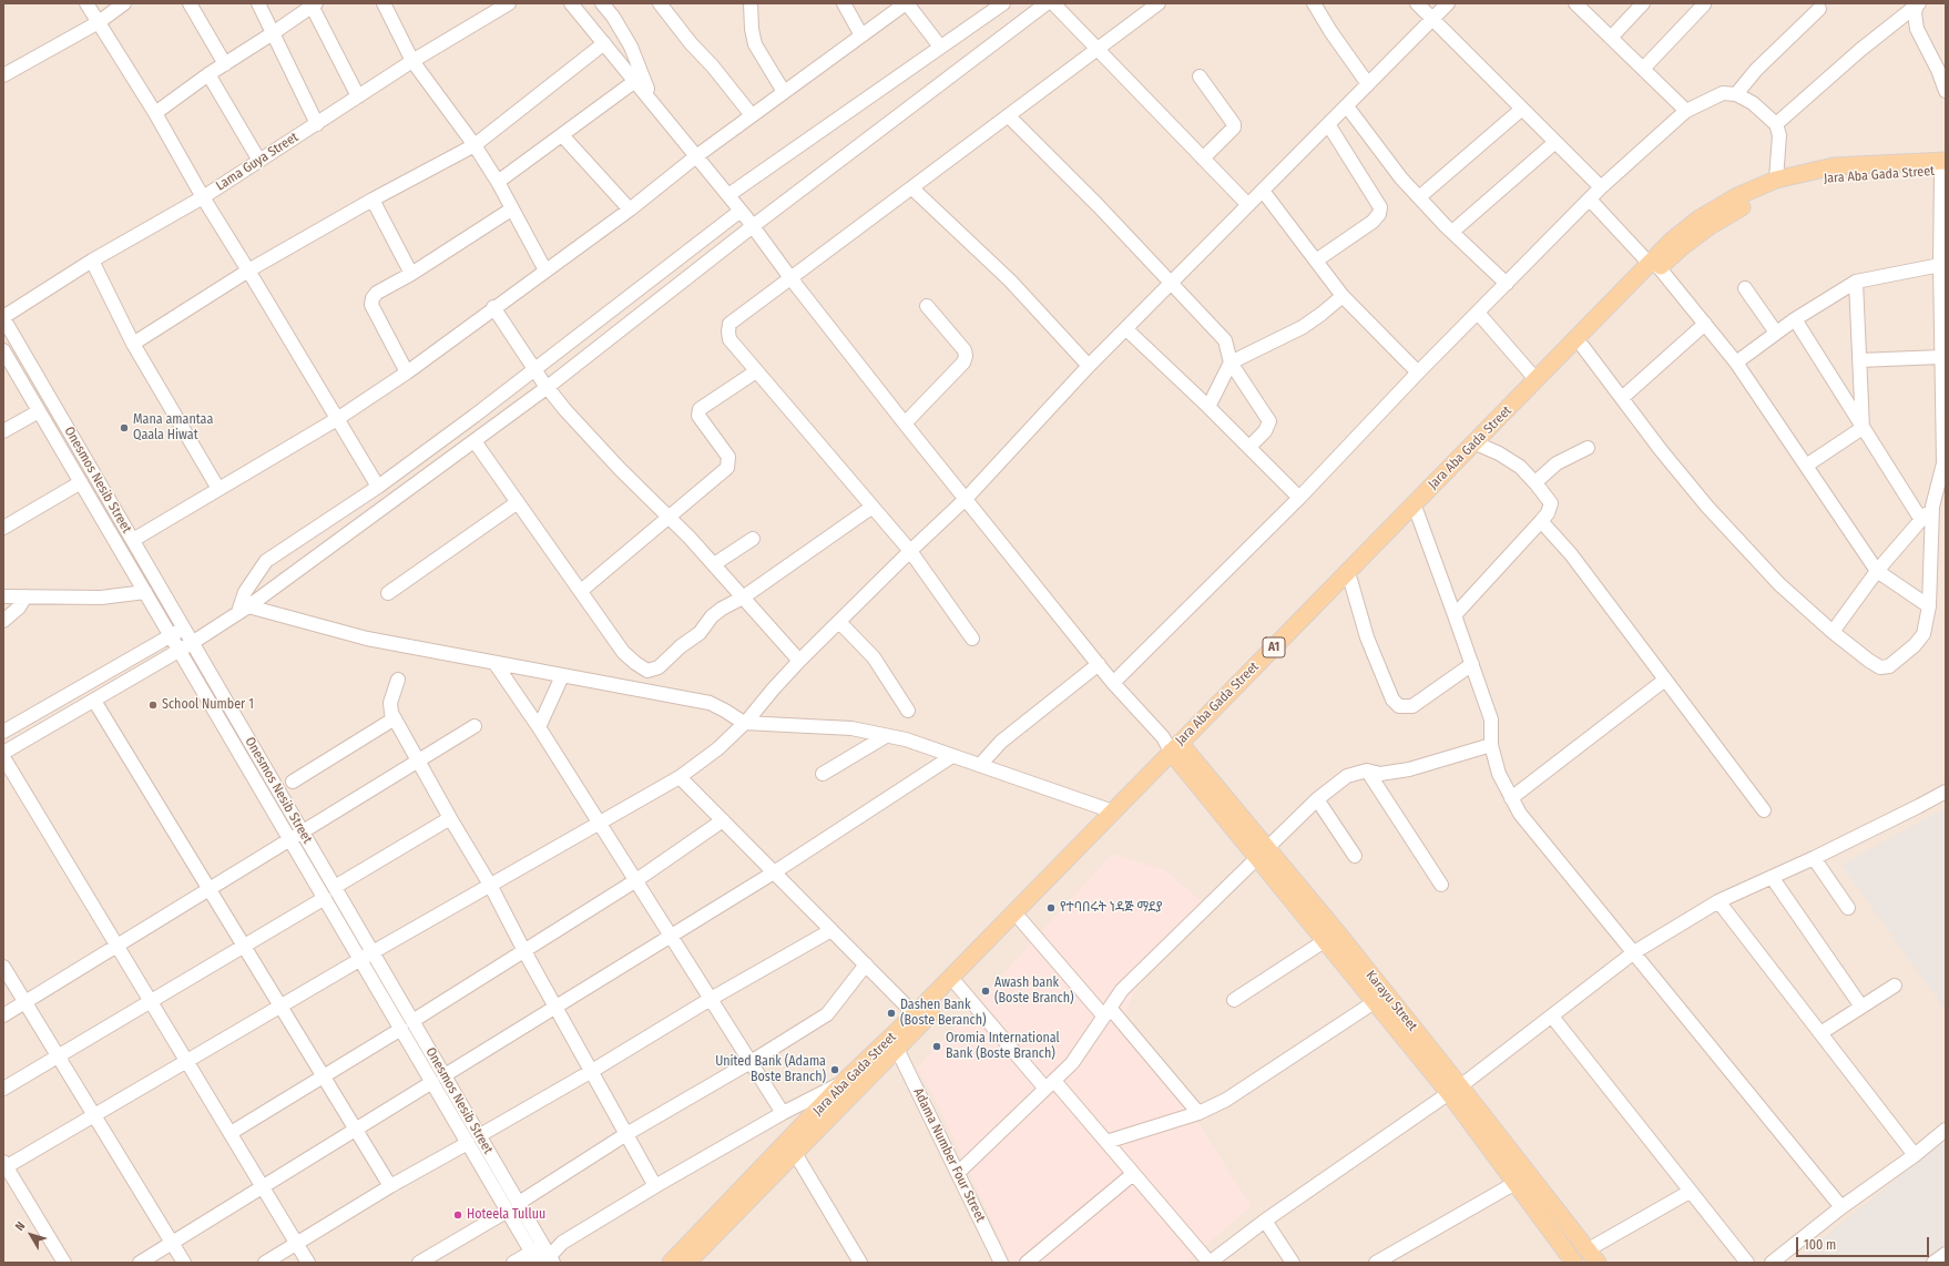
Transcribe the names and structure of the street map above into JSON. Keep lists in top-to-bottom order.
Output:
{
  "streets": {
    "main road": ["Jara Aba Gada Street", "A1", "Karayu Street"],
    "street": ["Lama Guya Street", "Onesmos Nesib Street", "Adama Number Four Street"]
  },
  "crossings": [
    ["Lama Guya Street", "Onesmos Nesib Street"],
    ["Jara Aba Gada Street", "Karayu Street"],
    ["Jara Aba Gada Street", "Adama Number Four Street"]
  ],
  "places": [
    "Mana amantaa Qaala Hiwat",
    "School Number 1",
    "የተባበሩት ነዳጅ ማደያ",
    "Awash bank (Boste Branch)",
    "Dashen Bank (Boste Beranch)",
    "Oromia International Bank (Boste Branch)",
    "United Bank (Adama Boste Branch)",
    "Hoteela Tulluu"
  ],
  "scale_bar": "100 m",
  "north": "top left"
}
